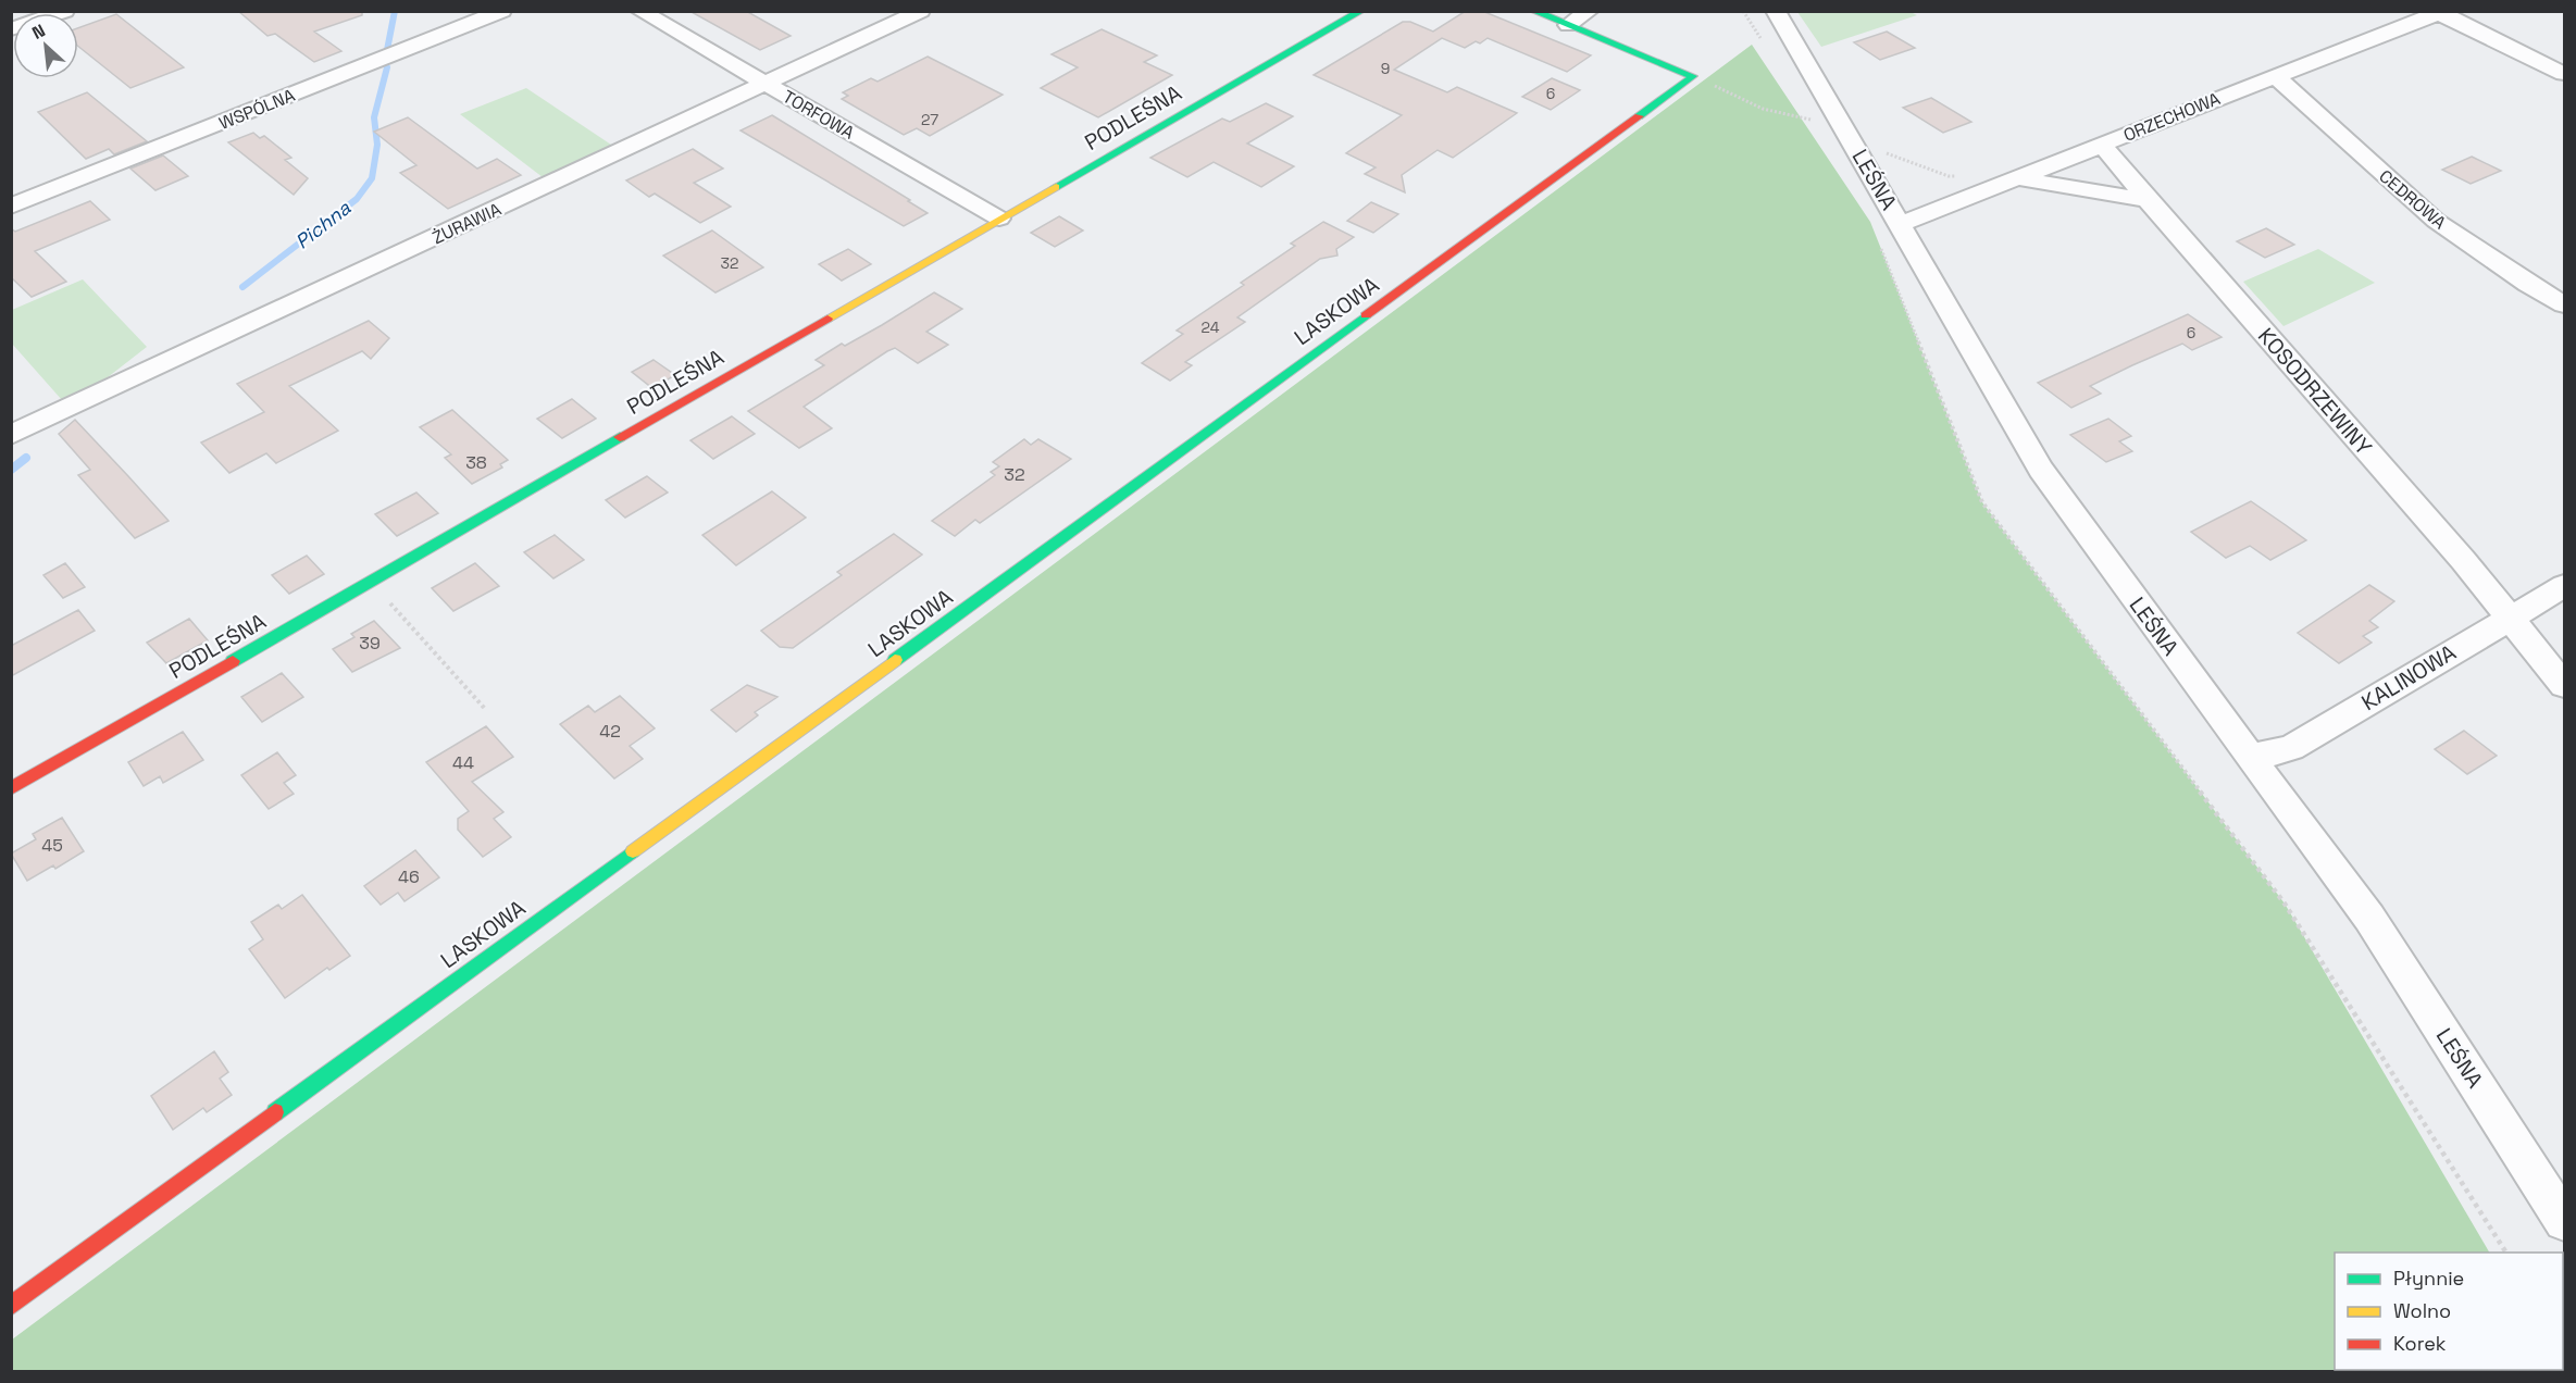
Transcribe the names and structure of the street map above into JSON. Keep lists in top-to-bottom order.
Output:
{
  "streets": {
    "street": [
      "WSPÓLNA",
      "TORFOWA",
      "ORZECHOWA",
      "PODLEŚNA",
      "LEŚNA",
      "CEDROWA",
      "ŻURAWIA",
      "LASKOWA",
      "KOSODRZEWINY",
      "KALINOWA"
    ]
  },
  "crossings": [
    ["TORFOWA", "PODLEŚNA"],
    ["TORFOWA", "ŻURAWIA"],
    ["ORZECHOWA", "LEŚNA"],
    ["ORZECHOWA", "CEDROWA"],
    ["ORZECHOWA", "KOSODRZEWINY"],
    ["LEŚNA", "KALINOWA"],
    ["KOSODRZEWINY", "KALINOWA"]
  ],
  "water": ["Pichna"],
  "house_numbers": [
    "9",
    "6",
    "27",
    "32",
    "24",
    "6",
    "38",
    "32",
    "39",
    "42",
    "44",
    "45",
    "46"
  ],
  "legend": ["Płynnie", "Wolno", "Korek"],
  "north": "top left"
}
